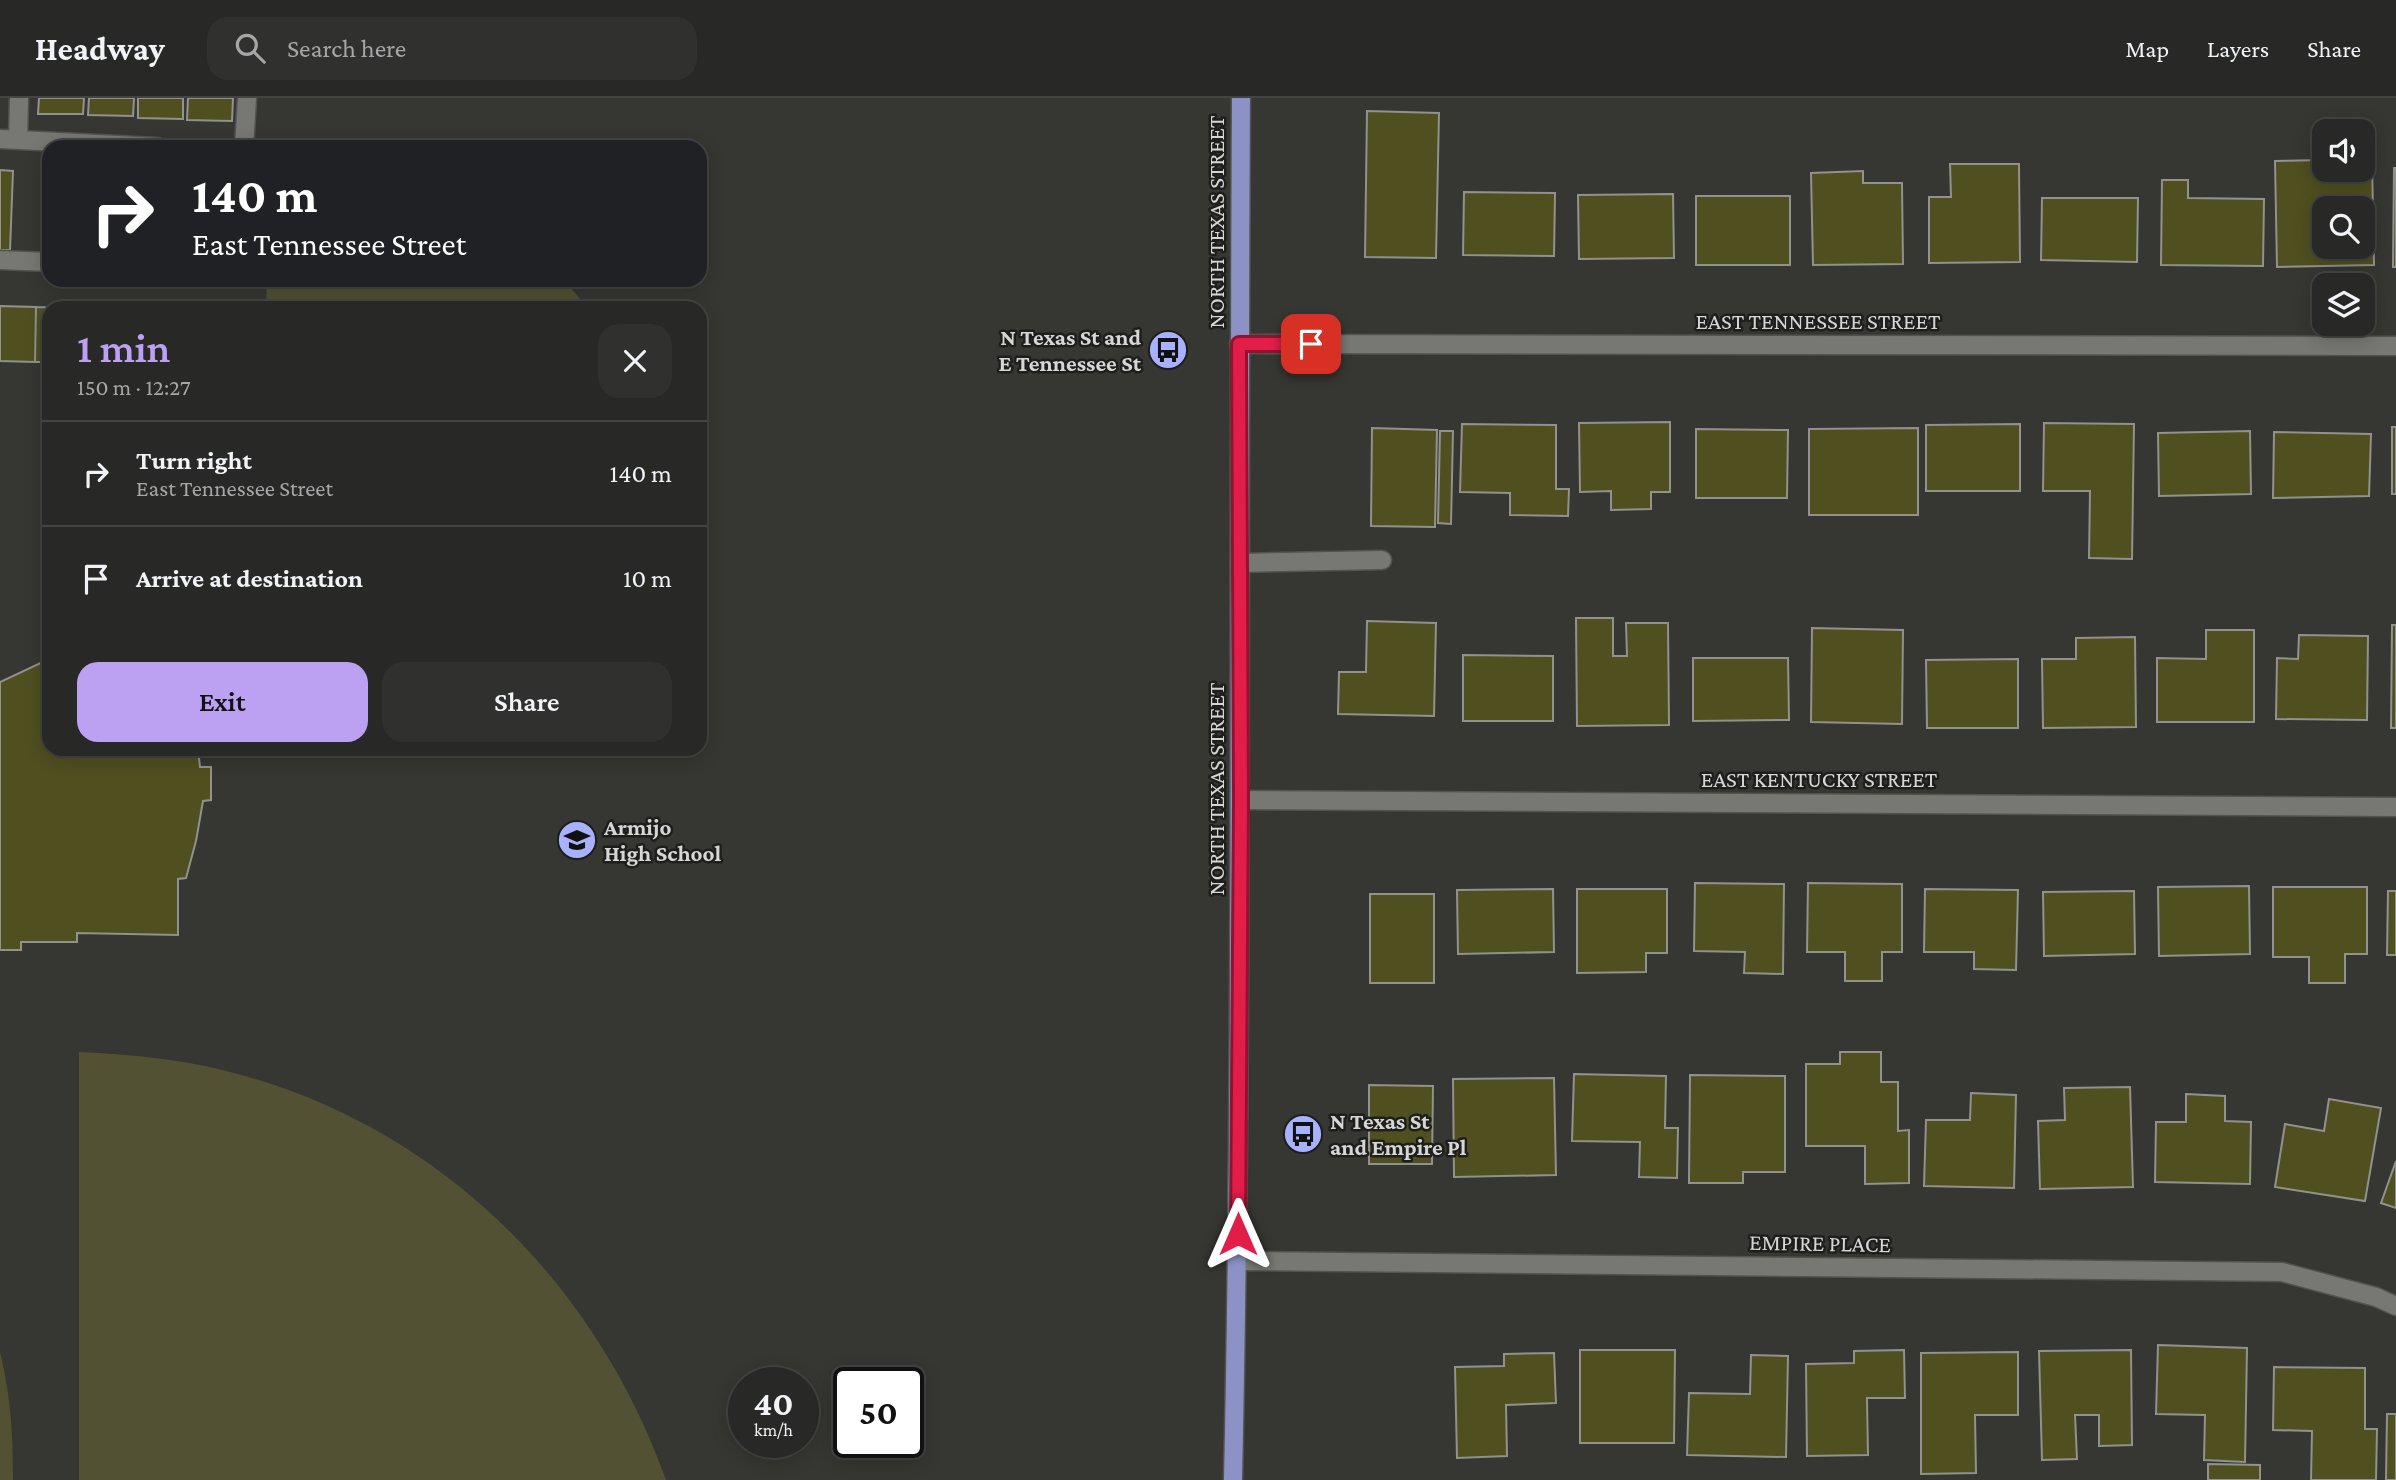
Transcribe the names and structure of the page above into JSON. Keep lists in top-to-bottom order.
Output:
{
  "streets": {
    "main road": ["NORTH TEXAS STREET"],
    "street": ["EAST TENNESSEE STREET", "EAST KENTUCKY STREET", "EMPIRE PLACE"]
  },
  "crossings": [
    ["NORTH TEXAS STREET", "EAST TENNESSEE STREET"],
    ["NORTH TEXAS STREET", "EAST KENTUCKY STREET"],
    ["NORTH TEXAS STREET", "EMPIRE PLACE"]
  ],
  "places": {
    "bus stop": ["N Texas St and E Tennessee St", "N Texas St and Empire Pl"],
    "school or university": ["Armijo High School"]
  },
  "page": {
    "header": "Headway",
    "search": "Search here",
    "nav": ["Map", "Layers", "Share"],
    "turn": ["140 m", "East Tennessee Street"],
    "heading": ["1 min", "150 m · 12:27"],
    "list": [
      {
        "name": "Turn right",
        "note": "East Tennessee Street",
        "value": "140 m"
      },
      {
        "name": "Arrive at destination",
        "value": "10 m"
      }
    ],
    "buttons": ["Exit", "Share"],
    "speed": "40 km/h",
    "limit": "50"
  }
}
